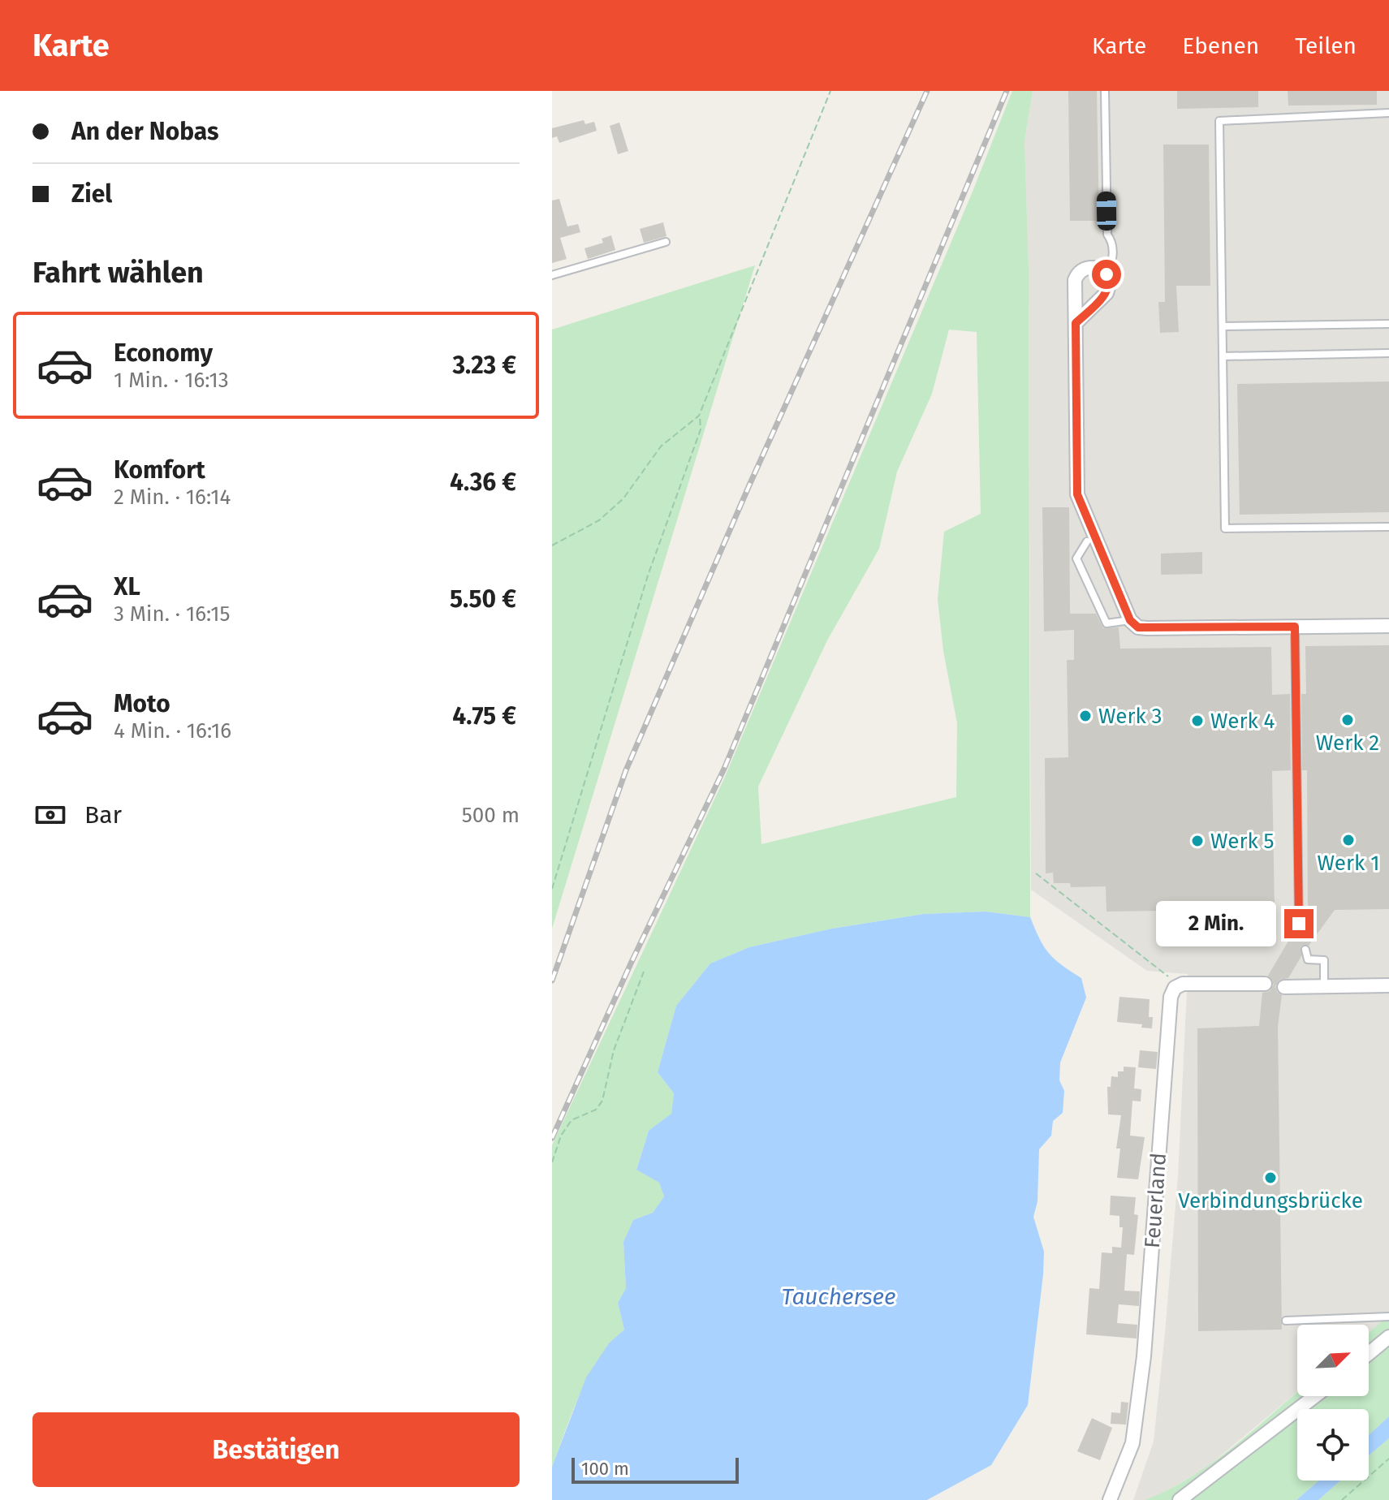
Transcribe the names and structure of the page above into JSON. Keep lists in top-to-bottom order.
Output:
{
  "streets": {
    "street": ["Feuerland"]
  },
  "water": ["Tauchersee"],
  "places": [
    "Werk 3",
    "Werk 2",
    "Werk 4",
    "Werk 1",
    "Werk 5",
    "Verbindungsbrücke"
  ],
  "scale_bar": "100 m",
  "north": "top right",
  "page": {
    "header": "Karte",
    "nav": ["Karte", "Ebenen", "Teilen"],
    "banner": ["An der Nobas", "Ziel"],
    "heading": "Fahrt wählen",
    "list": [
      {
        "name": "Economy",
        "note": "1 Min. · 16:13",
        "value": "3.23 €"
      },
      {
        "name": "Komfort",
        "note": "2 Min. · 16:14",
        "value": "4.36 €"
      },
      {
        "name": "XL",
        "note": "3 Min. · 16:15",
        "value": "5.50 €"
      },
      {
        "name": "Moto",
        "note": "4 Min. · 16:16",
        "value": "4.75 €"
      }
    ],
    "pay": ["Bar", "500 m"],
    "bubble": "2 Min.",
    "buttons": "Bestätigen",
    "scale": "100 m"
  }
}
